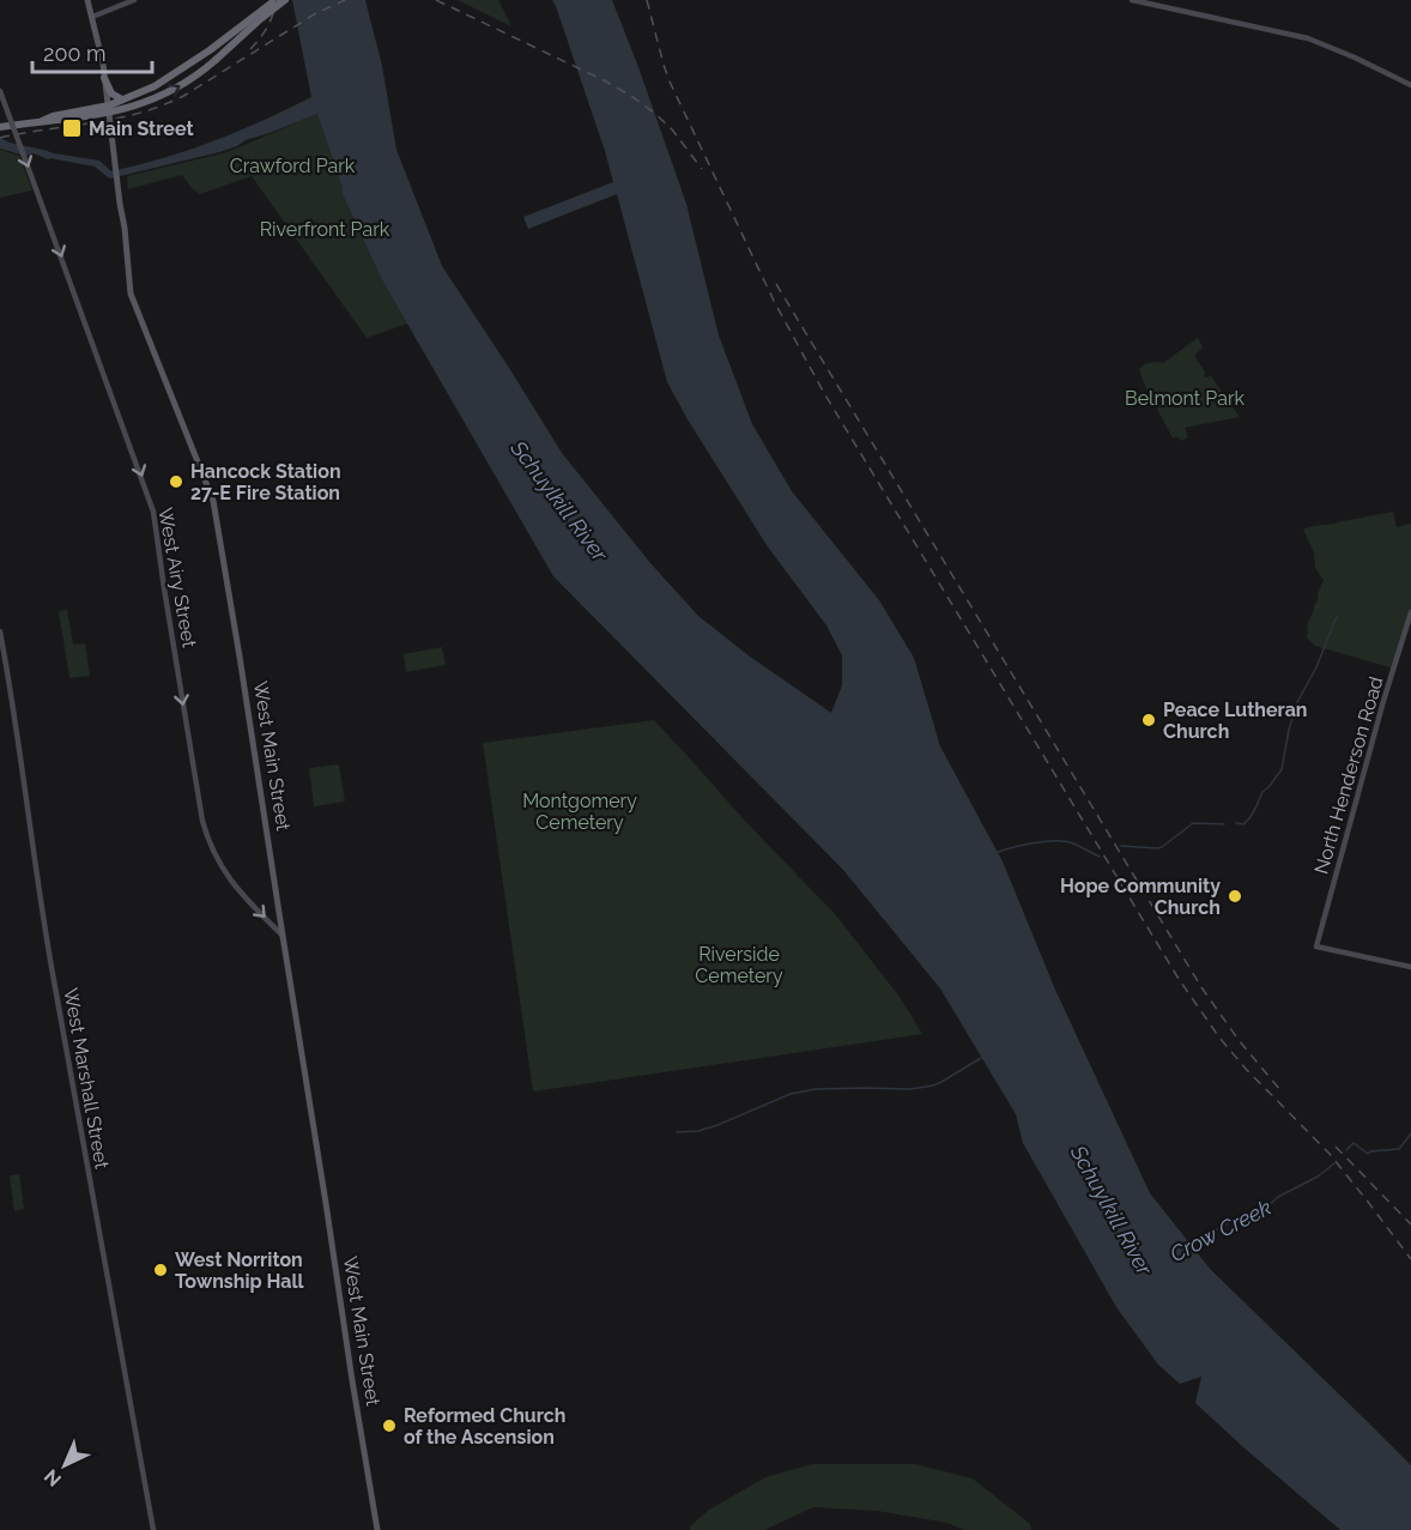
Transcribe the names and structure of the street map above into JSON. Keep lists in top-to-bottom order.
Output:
{
  "streets": {
    "main road": ["West Main Street"],
    "street": ["West Airy Street", "North Henderson Road", "West Marshall Street"]
  },
  "crossings": [
    ["West Airy Street", "West Main Street"]
  ],
  "one_way": ["West Airy Street"],
  "water": ["Schuylkill River", "Crow Creek"],
  "parks": [
    "Crawford Park",
    "Riverfront Park",
    "Belmont Park",
    "Montgomery Cemetery",
    "Riverside Cemetery"
  ],
  "places": {
    "transit": ["Main Street"],
    "other": [
      "Hancock Station 27-E Fire Station",
      "Peace Lutheran Church",
      "Hope Community Church",
      "West Norriton Township Hall",
      "Reformed Church of the Ascension"
    ]
  },
  "scale_bar": "200 m",
  "north": "bottom left"
}
